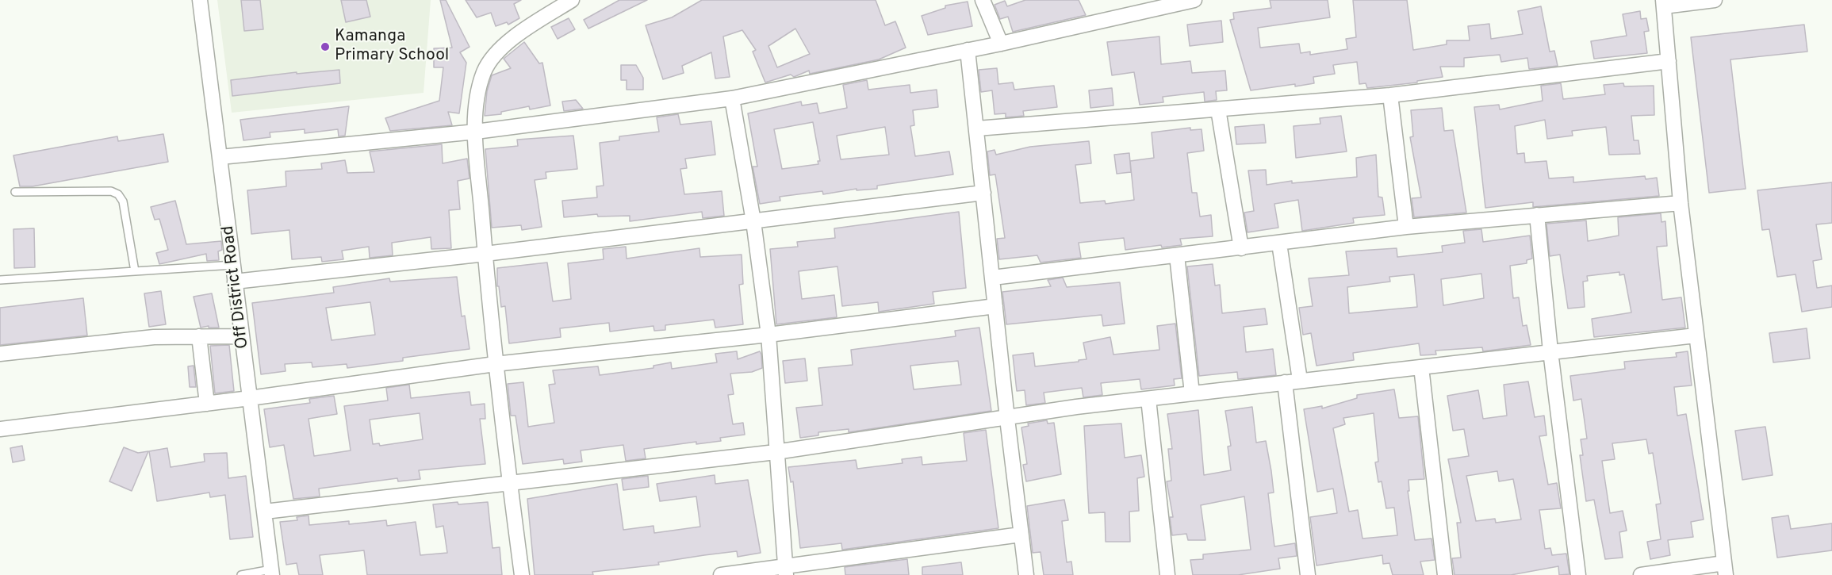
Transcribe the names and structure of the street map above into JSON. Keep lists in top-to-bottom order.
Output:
{
  "streets": {
    "street": ["Off District Road"]
  },
  "places": ["Kamanga Primary School"]
}
